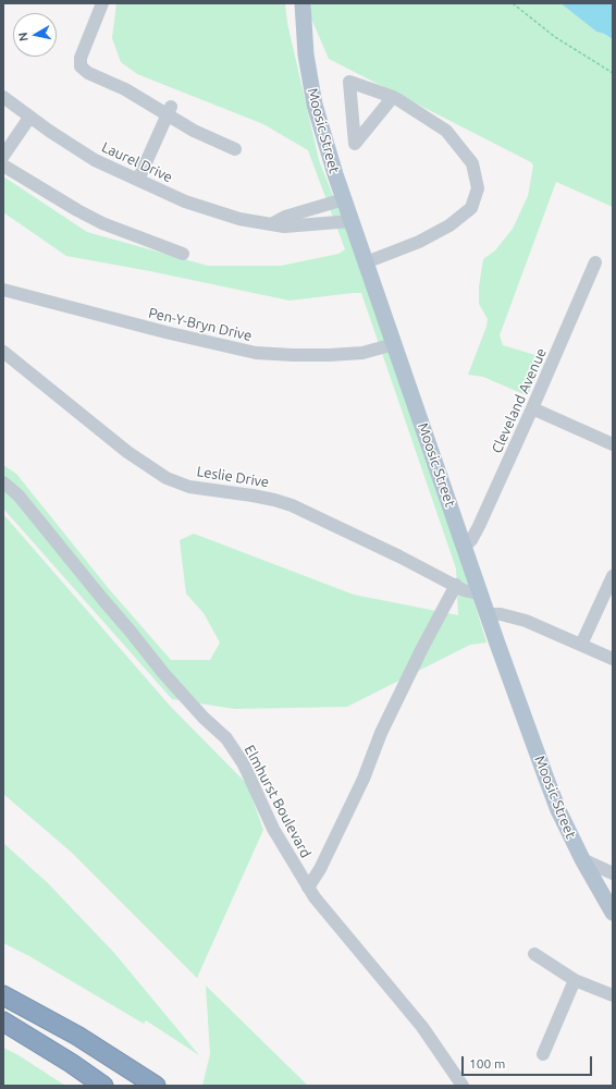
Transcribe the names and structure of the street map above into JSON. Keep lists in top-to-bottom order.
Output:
{
  "streets": {
    "main road": ["Moosic Street"],
    "street": [
      "Laurel Drive",
      "Pen-Y-Bryn Drive",
      "Cleveland Avenue",
      "Leslie Drive",
      "Elmhurst Boulevard"
    ]
  },
  "crossings": [
    ["Moosic Street", "Laurel Drive"],
    ["Moosic Street", "Pen-Y-Bryn Drive"],
    ["Moosic Street", "Cleveland Avenue"],
    ["Moosic Street", "Leslie Drive"]
  ],
  "scale_bar": "100 m",
  "north": "left"
}
